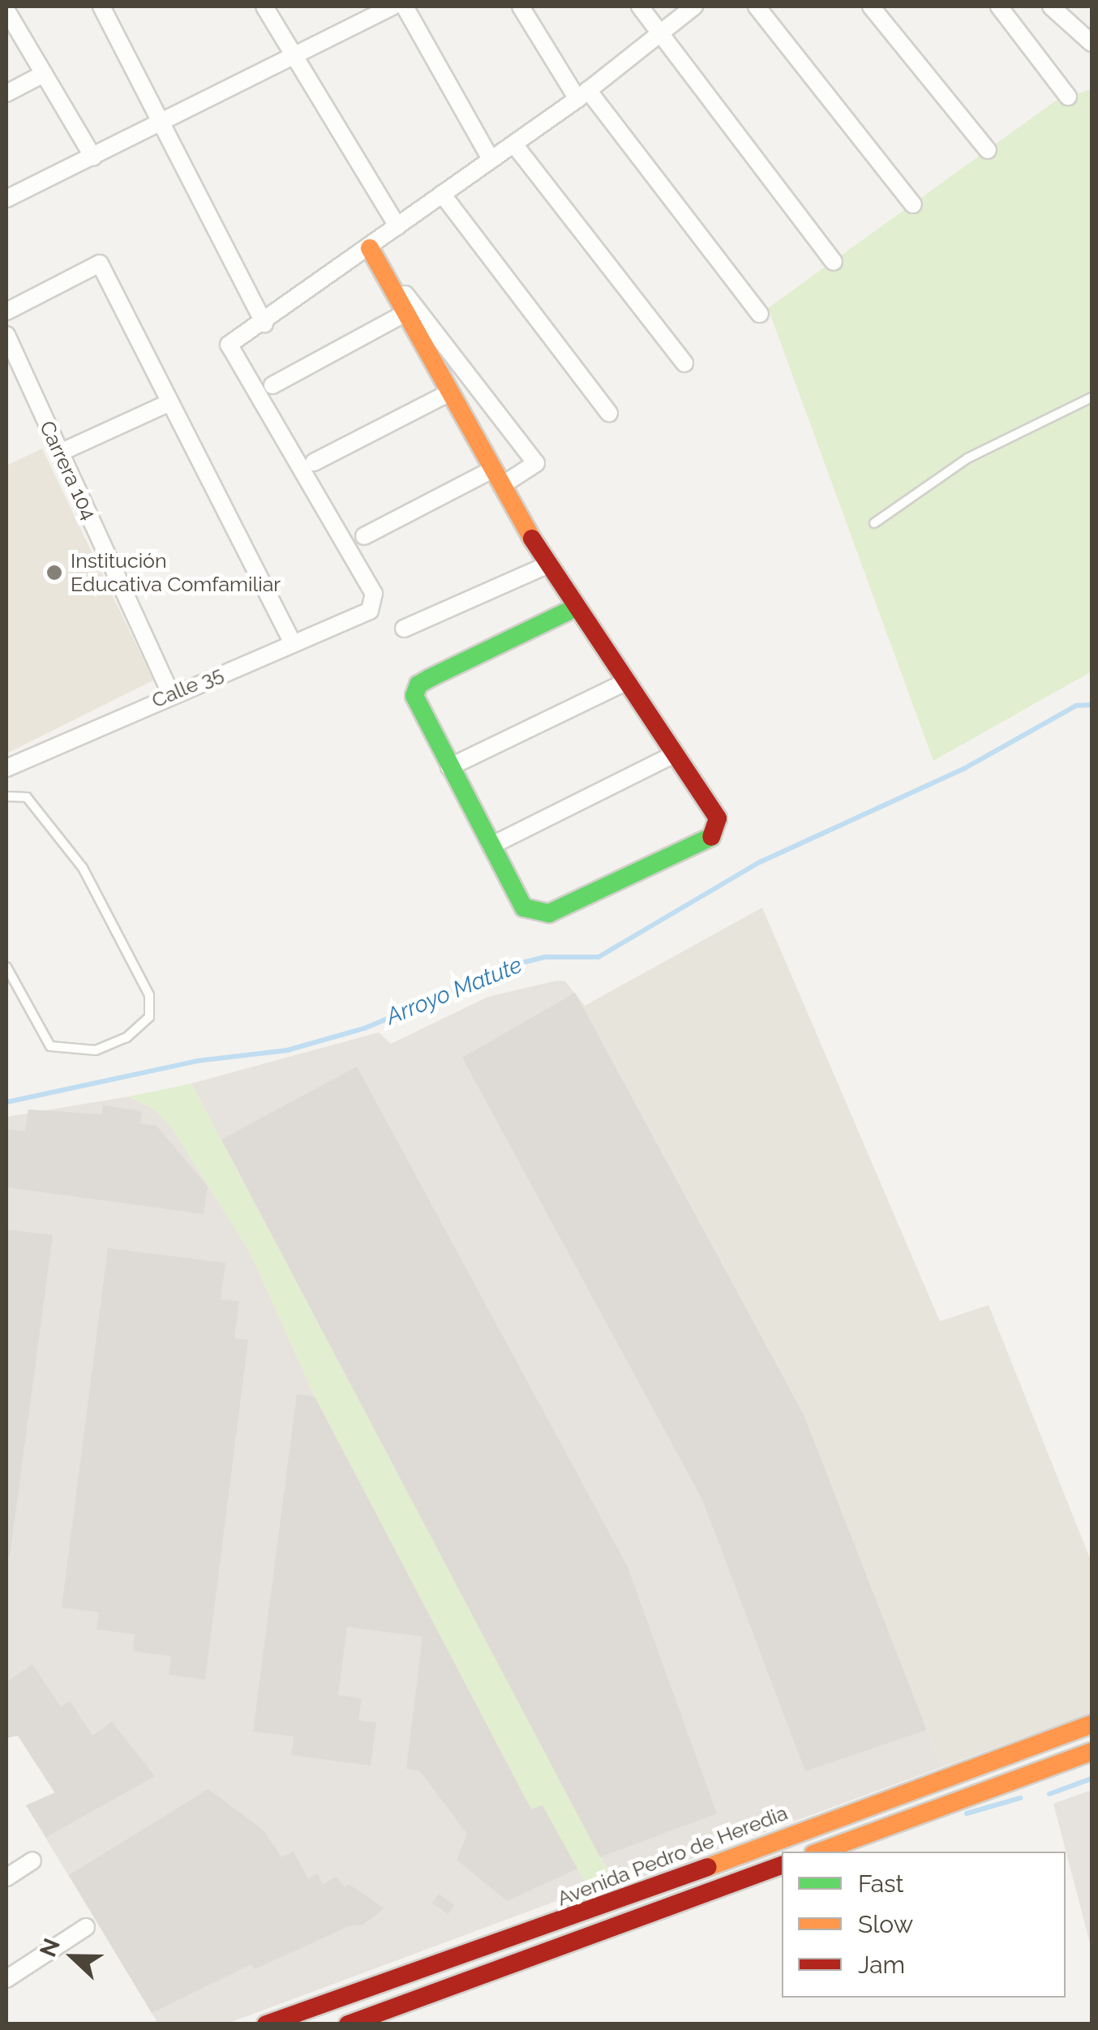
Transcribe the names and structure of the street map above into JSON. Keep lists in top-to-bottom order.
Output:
{
  "streets": {
    "main road": ["Avenida Pedro de Heredia"],
    "street": ["Carrera 104", "Calle 35"]
  },
  "crossings": [
    ["Carrera 104", "Calle 35"]
  ],
  "water": ["Arroyo Matute"],
  "places": ["Institución Educativa Comfamiliar"],
  "legend": ["Fast", "Slow", "Jam"],
  "north": "left"
}
